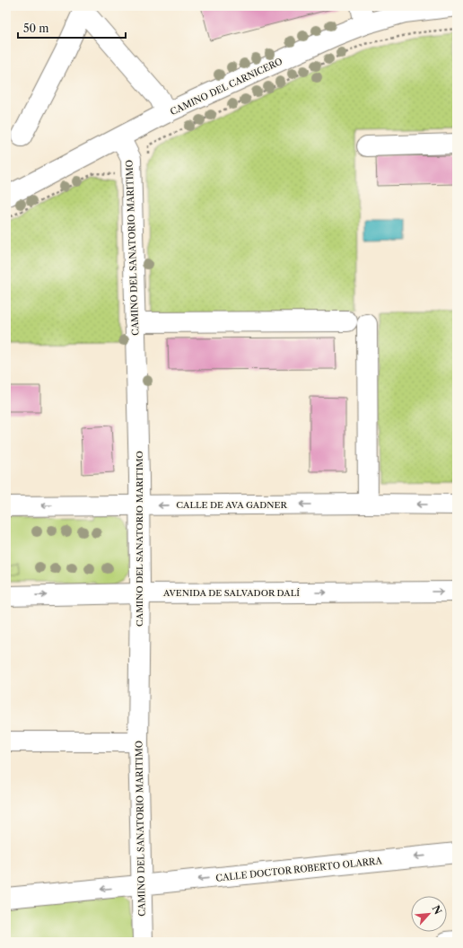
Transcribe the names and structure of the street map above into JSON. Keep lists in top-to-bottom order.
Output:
{
  "streets": {
    "street": [
      "CAMINO DEL CARNICERO",
      "CAMINO DEL SANATORIO MARITIMO",
      "CALLE DE AVA GADNER",
      "AVENIDA DE SALVADOR DALÍ",
      "CALLE DOCTOR ROBERTO OLARRA"
    ]
  },
  "crossings": [
    ["CAMINO DEL CARNICERO", "CAMINO DEL SANATORIO MARITIMO"],
    ["CAMINO DEL SANATORIO MARITIMO", "CALLE DE AVA GADNER"],
    ["CAMINO DEL SANATORIO MARITIMO", "AVENIDA DE SALVADOR DALÍ"],
    ["CAMINO DEL SANATORIO MARITIMO", "CALLE DOCTOR ROBERTO OLARRA"]
  ],
  "one_way": ["CALLE DE AVA GADNER", "AVENIDA DE SALVADOR DALÍ"],
  "scale_bar": "50 m",
  "north": "top right"
}
